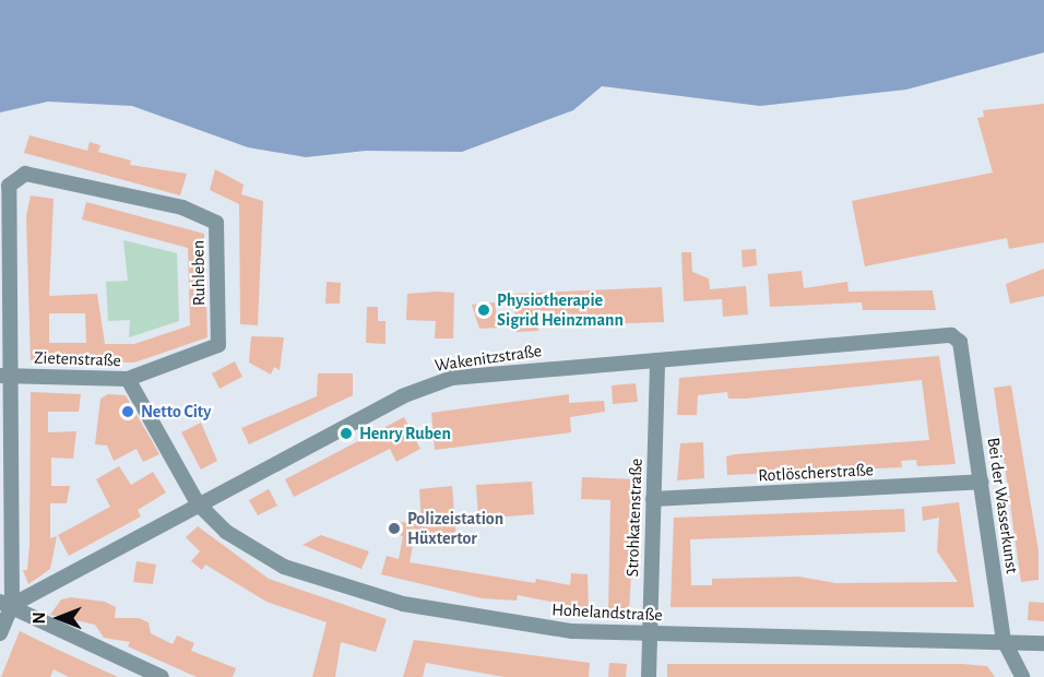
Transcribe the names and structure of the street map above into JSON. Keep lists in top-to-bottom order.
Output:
{
  "streets": {
    "street": [
      "Ruhleben",
      "Wakenitzstraße",
      "Zietenstraße",
      "Rotlöscherstraße",
      "Bei der Wasserkunst",
      "Strohkatenstraße",
      "Hohelandstraße"
    ]
  },
  "crossings": [
    ["Ruhleben", "Zietenstraße"],
    ["Wakenitzstraße", "Zietenstraße"],
    ["Wakenitzstraße", "Bei der Wasserkunst"],
    ["Wakenitzstraße", "Strohkatenstraße"],
    ["Wakenitzstraße", "Hohelandstraße"],
    ["Zietenstraße", "Hohelandstraße"],
    ["Rotlöscherstraße", "Bei der Wasserkunst"],
    ["Rotlöscherstraße", "Strohkatenstraße"],
    ["Bei der Wasserkunst", "Hohelandstraße"],
    ["Strohkatenstraße", "Hohelandstraße"]
  ],
  "places": [
    "Physiotherapie Sigrid Heinzmann",
    "Netto City",
    "Henry Ruben",
    "Polizeistation Hüxtertor"
  ],
  "north": "left"
}
